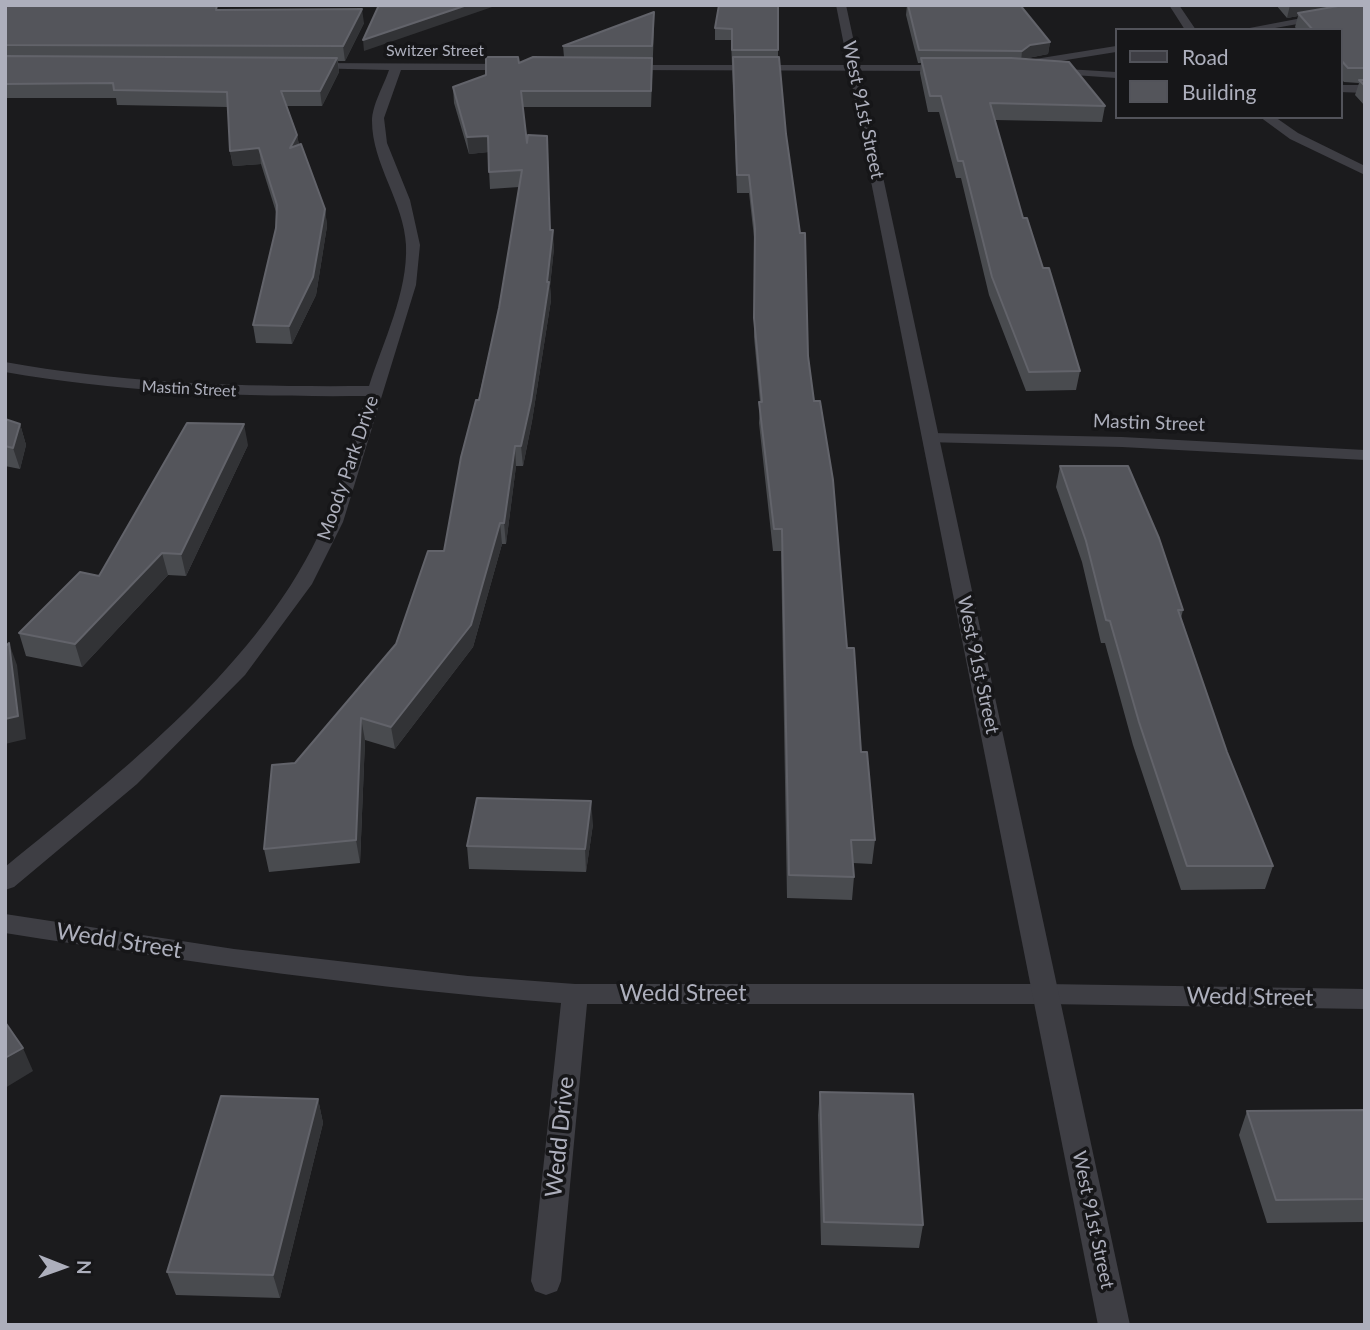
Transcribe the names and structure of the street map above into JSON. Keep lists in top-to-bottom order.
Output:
{
  "streets": {
    "street": [
      "Switzer Street",
      "West 91st Street",
      "Mastin Street",
      "Moody Park Drive",
      "Wedd Street",
      "Wedd Drive"
    ]
  },
  "crossings": [
    ["Switzer Street", "Moody Park Drive"],
    ["West 91st Street", "Mastin Street"],
    ["West 91st Street", "Wedd Street"],
    ["Mastin Street", "Moody Park Drive"],
    ["Wedd Street", "Wedd Drive"]
  ],
  "legend": ["Road", "Building"],
  "north": "right"
}
